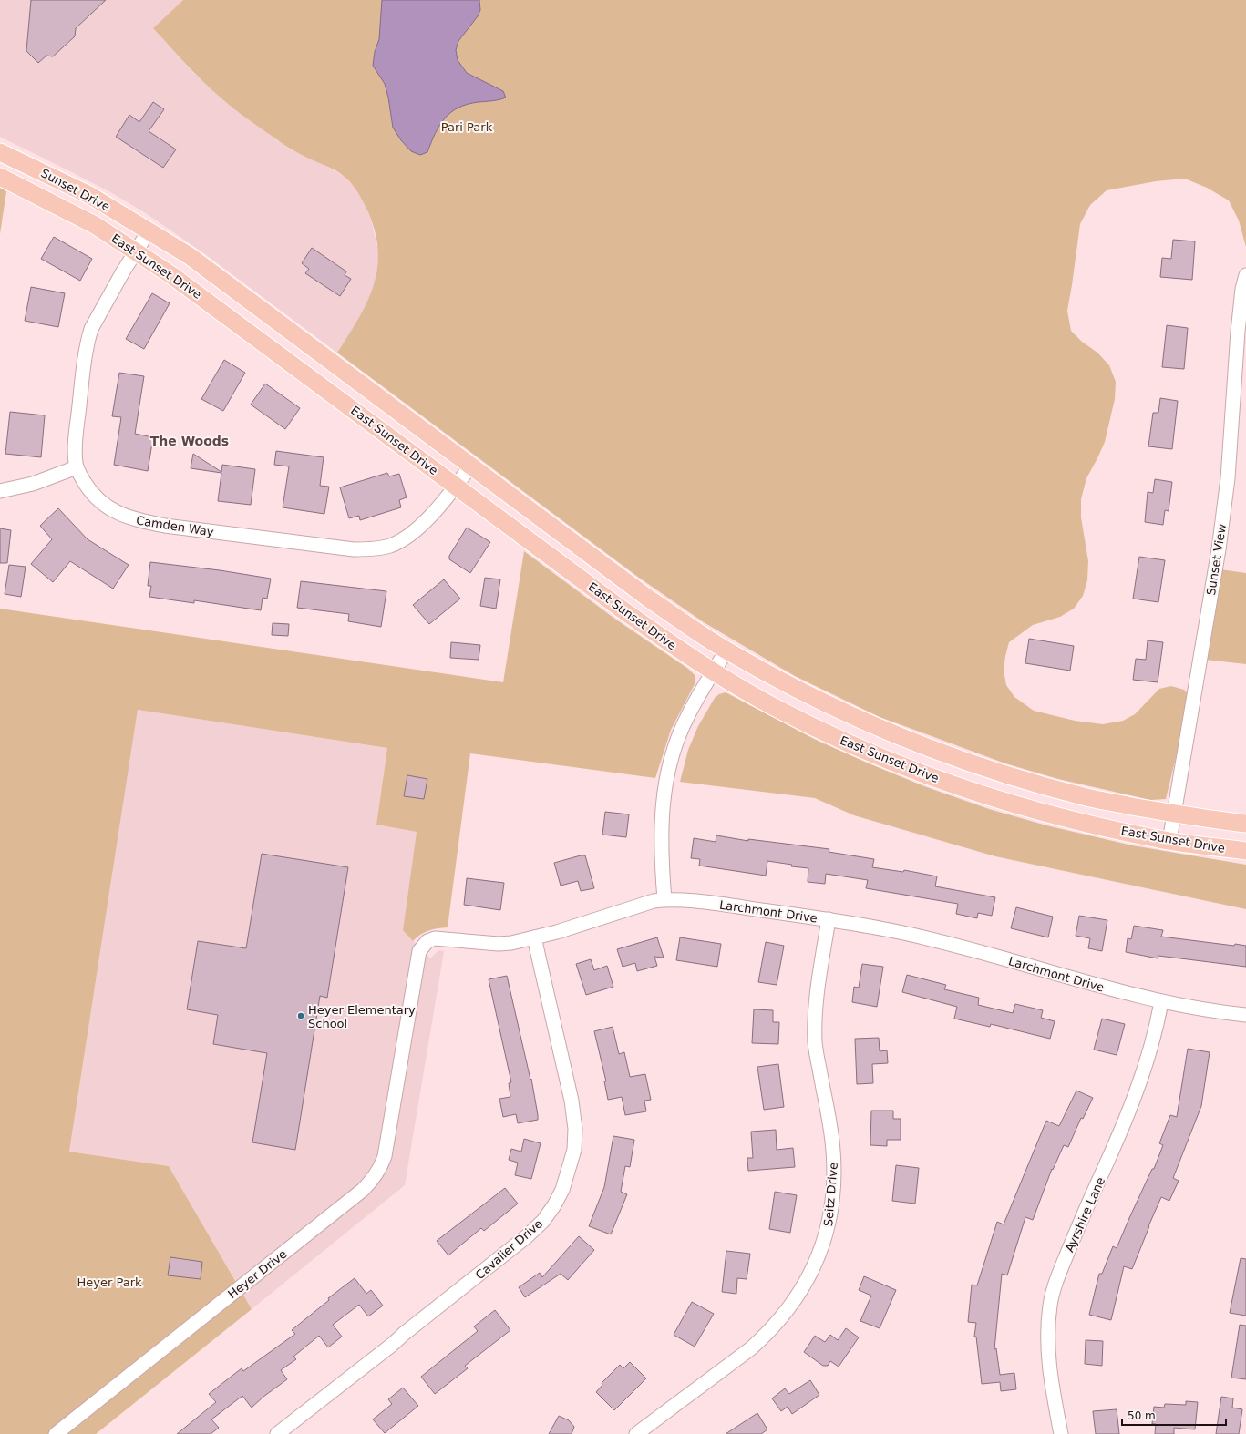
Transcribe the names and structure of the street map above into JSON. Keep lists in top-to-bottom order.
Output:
{
  "streets": {
    "main road": ["Sunset Drive", "East Sunset Drive"],
    "street": [
      "Camden Way",
      "Sunset View",
      "Larchmont Drive",
      "Seitz Drive",
      "Ayrshire Lane",
      "Cavalier Drive",
      "Heyer Drive"
    ]
  },
  "crossings": [
    ["Sunset Drive", "East Sunset Drive"],
    ["Sunset Drive", "Camden Way"],
    ["East Sunset Drive", "Camden Way"],
    ["East Sunset Drive", "Sunset View"],
    ["Larchmont Drive", "Seitz Drive"],
    ["Larchmont Drive", "Ayrshire Lane"],
    ["Larchmont Drive", "Cavalier Drive"],
    ["Larchmont Drive", "Heyer Drive"]
  ],
  "districts": ["The Woods"],
  "parks": ["Pari Park", "Heyer Park"],
  "places": ["Heyer Elementary School"],
  "scale_bar": "50 m"
}
